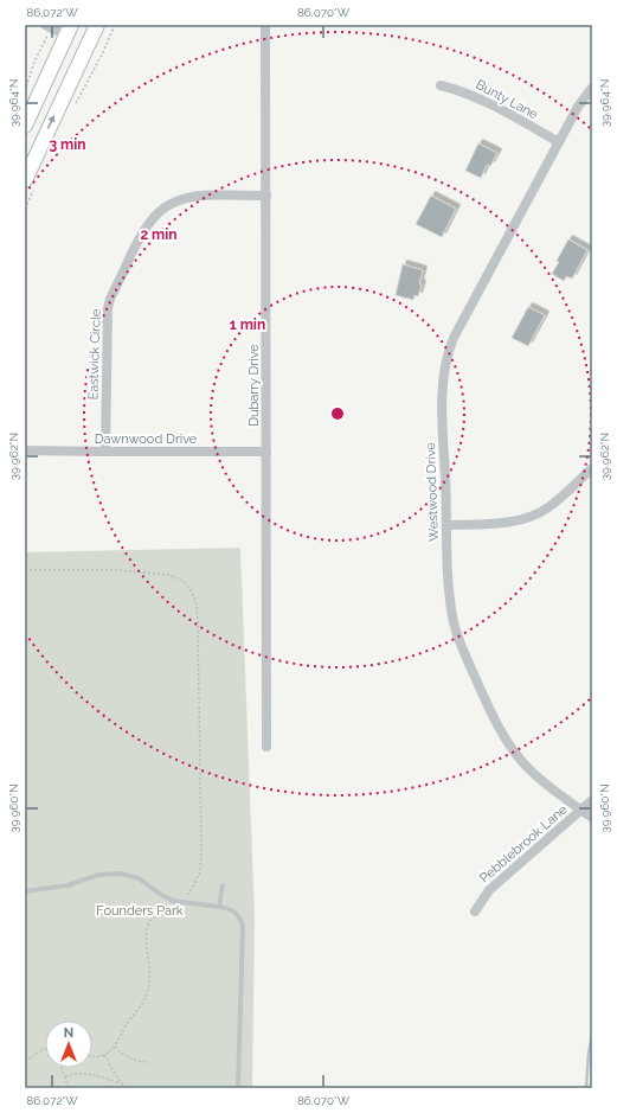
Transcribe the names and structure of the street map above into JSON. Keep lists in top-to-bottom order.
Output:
{
  "streets": {
    "street": [
      "Bunty Lane",
      "Eastwick Circle",
      "Dubarry Drive",
      "Dawnwood Drive",
      "Westwood Drive",
      "Pebblebrook Lane"
    ]
  },
  "crossings": [
    ["Bunty Lane", "Westwood Drive"],
    ["Eastwick Circle", "Dubarry Drive"],
    ["Eastwick Circle", "Dawnwood Drive"],
    ["Dubarry Drive", "Dawnwood Drive"],
    ["Westwood Drive", "Pebblebrook Lane"]
  ],
  "parks": ["Founders Park"],
  "north": "top",
  "coordinates": [
    "86.072°W",
    "86.070°W",
    "39.964°N",
    "39.962°N",
    "39.960°N"
  ],
  "rings": ["3 min", "2 min", "1 min"]
}
